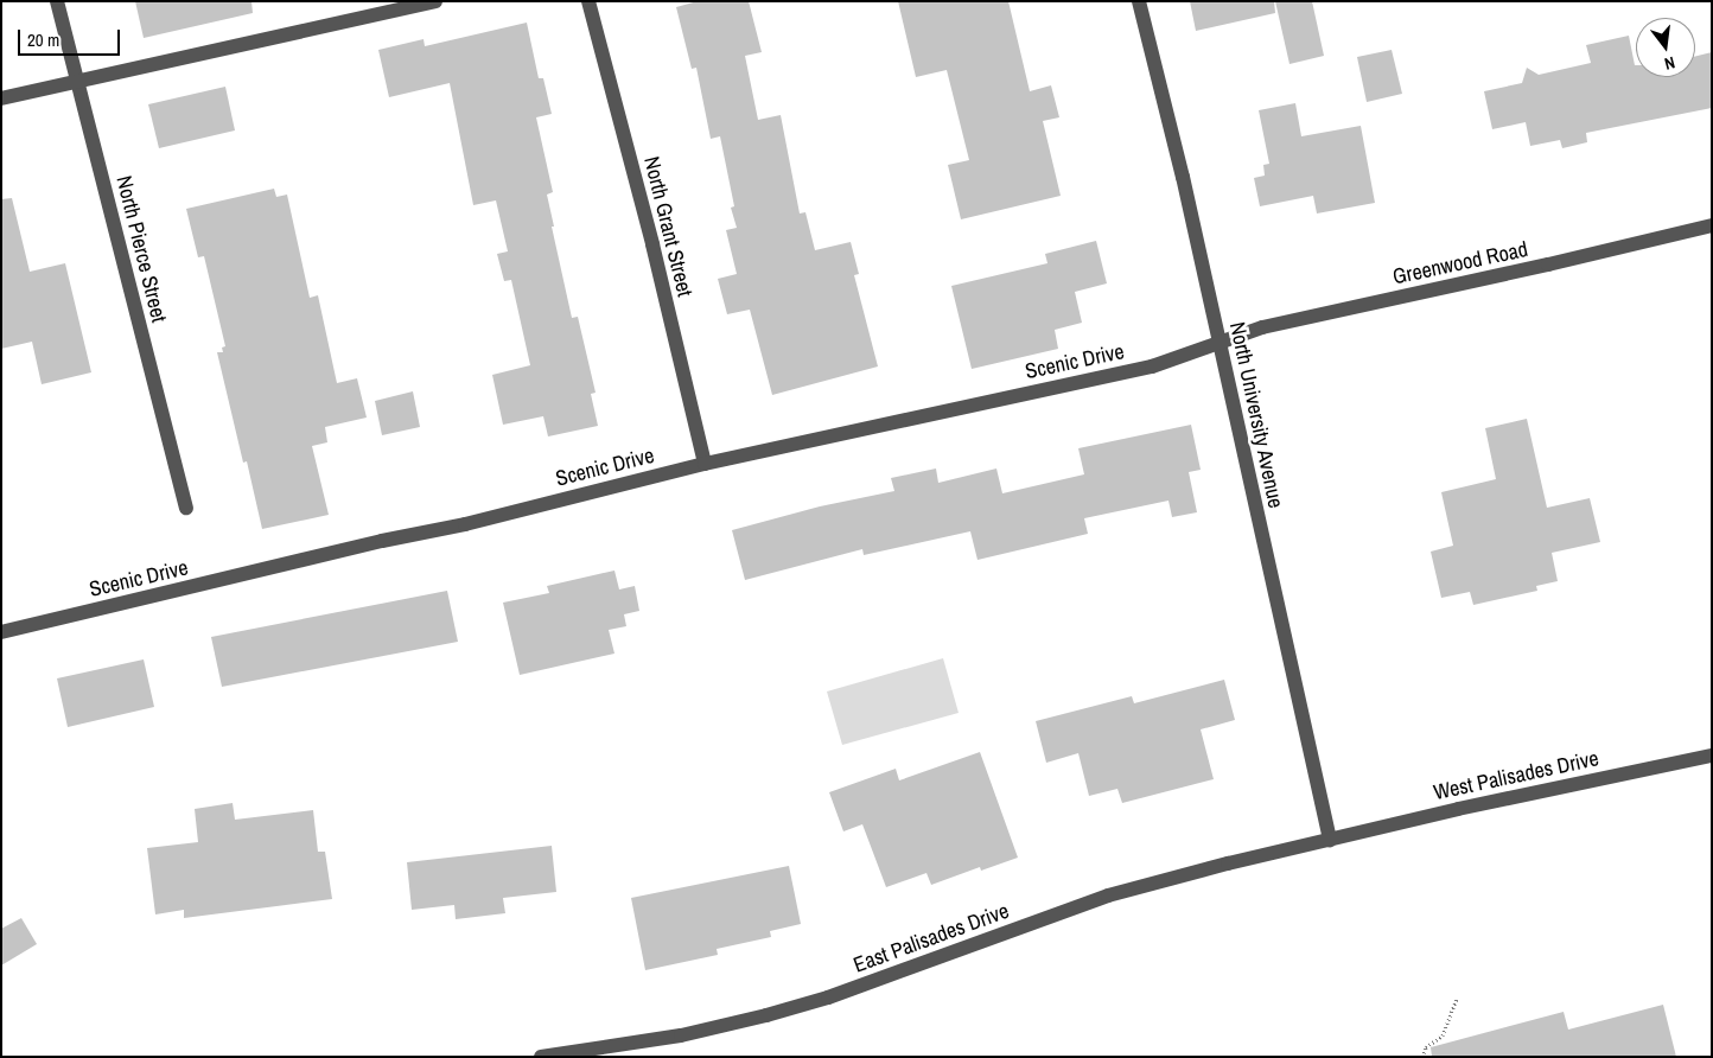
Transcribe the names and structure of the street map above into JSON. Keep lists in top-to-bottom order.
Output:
{
  "streets": {
    "street": [
      "North Grant Street",
      "North Pierce Street",
      "Greenwood Road",
      "Scenic Drive",
      "North University Avenue",
      "West Palisades Drive",
      "East Palisades Drive"
    ]
  },
  "crossings": [
    ["North Grant Street", "Scenic Drive"],
    ["Greenwood Road", "Scenic Drive"],
    ["Greenwood Road", "North University Avenue"],
    ["Scenic Drive", "North University Avenue"],
    ["North University Avenue", "West Palisades Drive"],
    ["North University Avenue", "East Palisades Drive"],
    ["West Palisades Drive", "East Palisades Drive"]
  ],
  "scale_bar": "20 m",
  "north": "bottom"
}
